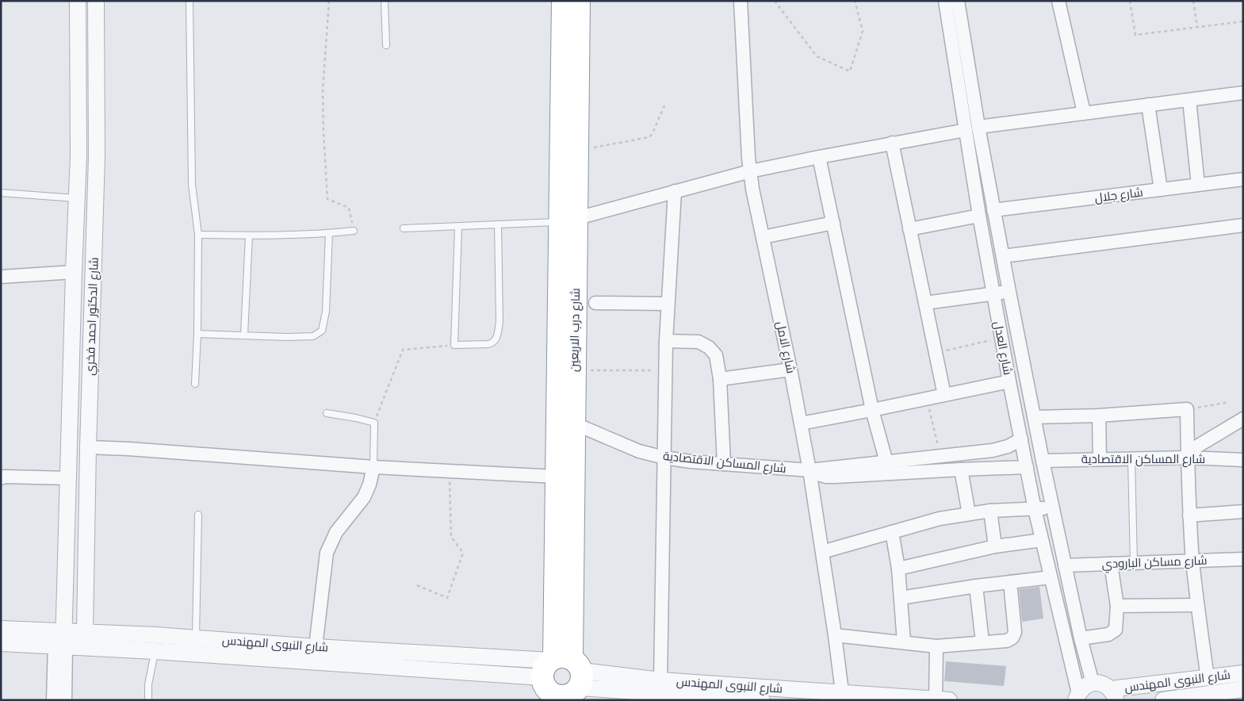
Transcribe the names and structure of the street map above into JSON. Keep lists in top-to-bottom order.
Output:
{
  "streets": {
    "highway": ["شارع درب الاربعين"],
    "street": [
      "شارع جلال",
      "شارع الدكتور احمد فخري",
      "شارع الامل",
      "شارع العدل",
      "شارع المساكن الاقتصادية",
      "شارع مساكن البارودي",
      "شارع النبوى المهندس"
    ]
  },
  "crossings": [
    ["شارع جلال", "شارع العدل"],
    ["شارع الدكتور احمد فخري", "شارع النبوى المهندس"],
    ["شارع درب الاربعين", "شارع المساكن الاقتصادية"],
    ["شارع درب الاربعين", "شارع النبوى المهندس"],
    ["شارع الامل", "شارع المساكن الاقتصادية"],
    ["شارع الامل", "شارع النبوى المهندس"],
    ["شارع العدل", "شارع المساكن الاقتصادية"],
    ["شارع العدل", "شارع مساكن البارودي"]
  ]
}
